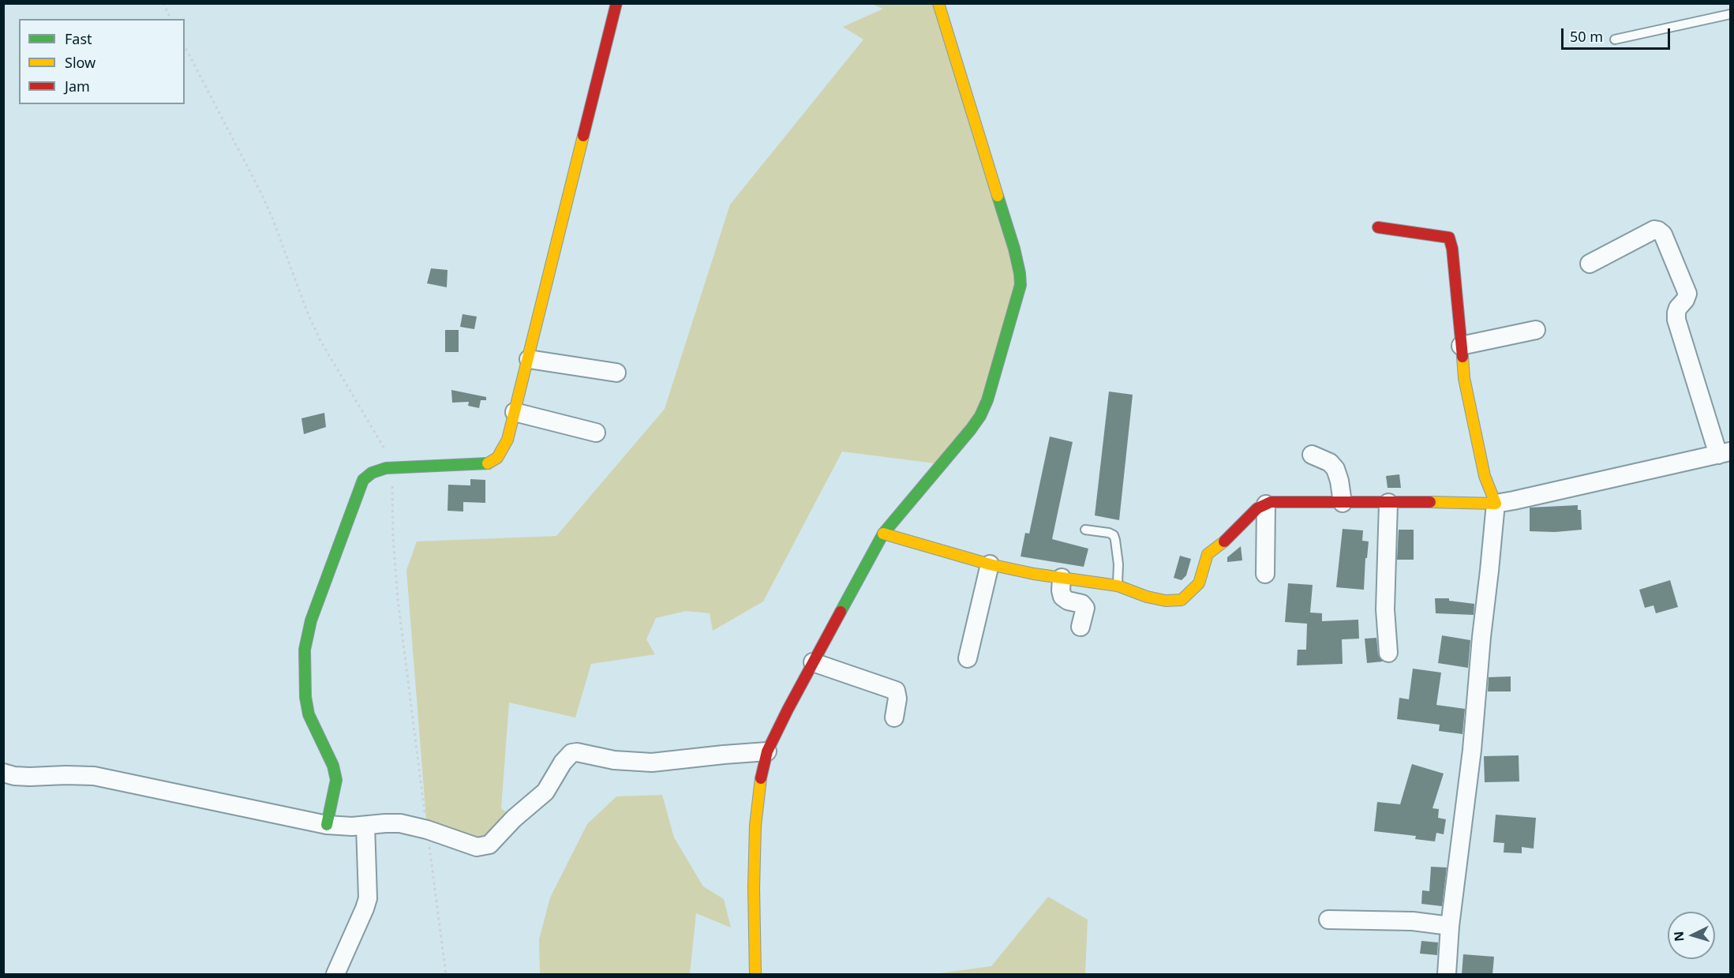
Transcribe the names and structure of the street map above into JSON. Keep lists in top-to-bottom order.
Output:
{
  "legend": ["Fast", "Slow", "Jam"],
  "scale_bar": "50 m",
  "north": "left"
}
